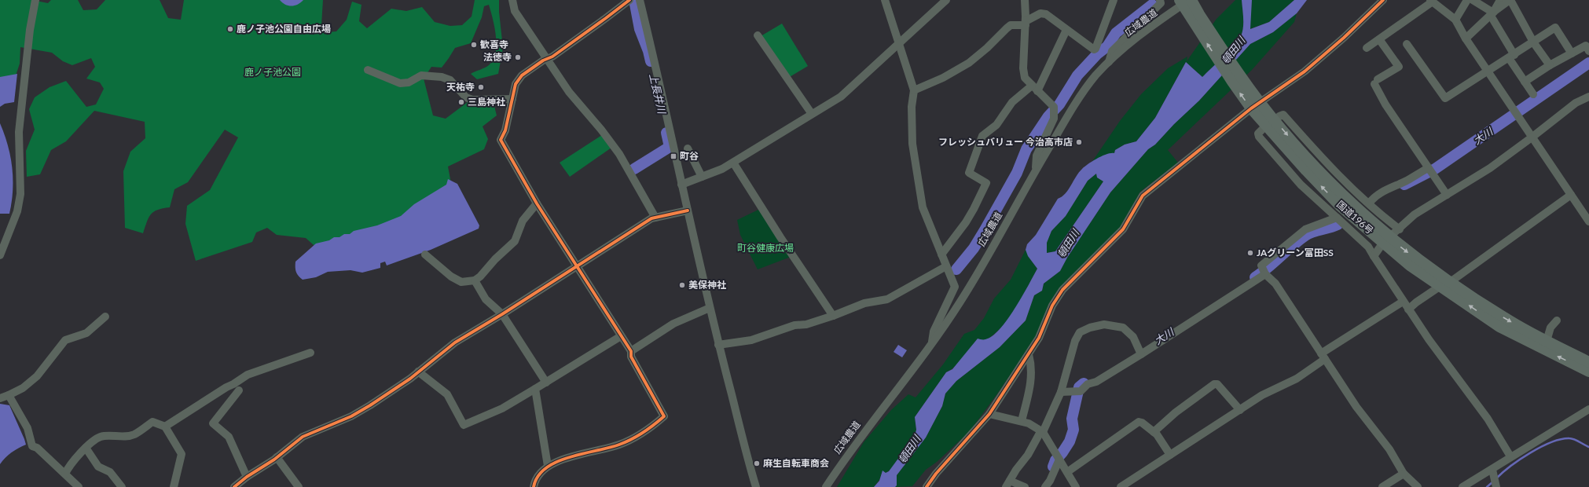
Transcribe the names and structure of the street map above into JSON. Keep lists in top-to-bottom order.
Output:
{
  "streets": {
    "highway": ["国道196号"],
    "street": ["広域農道"]
  },
  "crossings": [
    ["広域農道", "国道196号"]
  ],
  "water": ["頓田川", "上長井川", "大川"],
  "parks": ["鹿ノ子池公園", "町谷健康広場"],
  "places": {
    "other": [
      "鹿ノ子池公園自由広場",
      "歓喜寺",
      "法徳寺",
      "天祐寺",
      "三島神社",
      "フレッシュバリュー 今治高市店",
      "JAグリーン富田SS",
      "美保神社",
      "麻生自転車商会"
    ],
    "transit": ["町谷"]
  }
}
